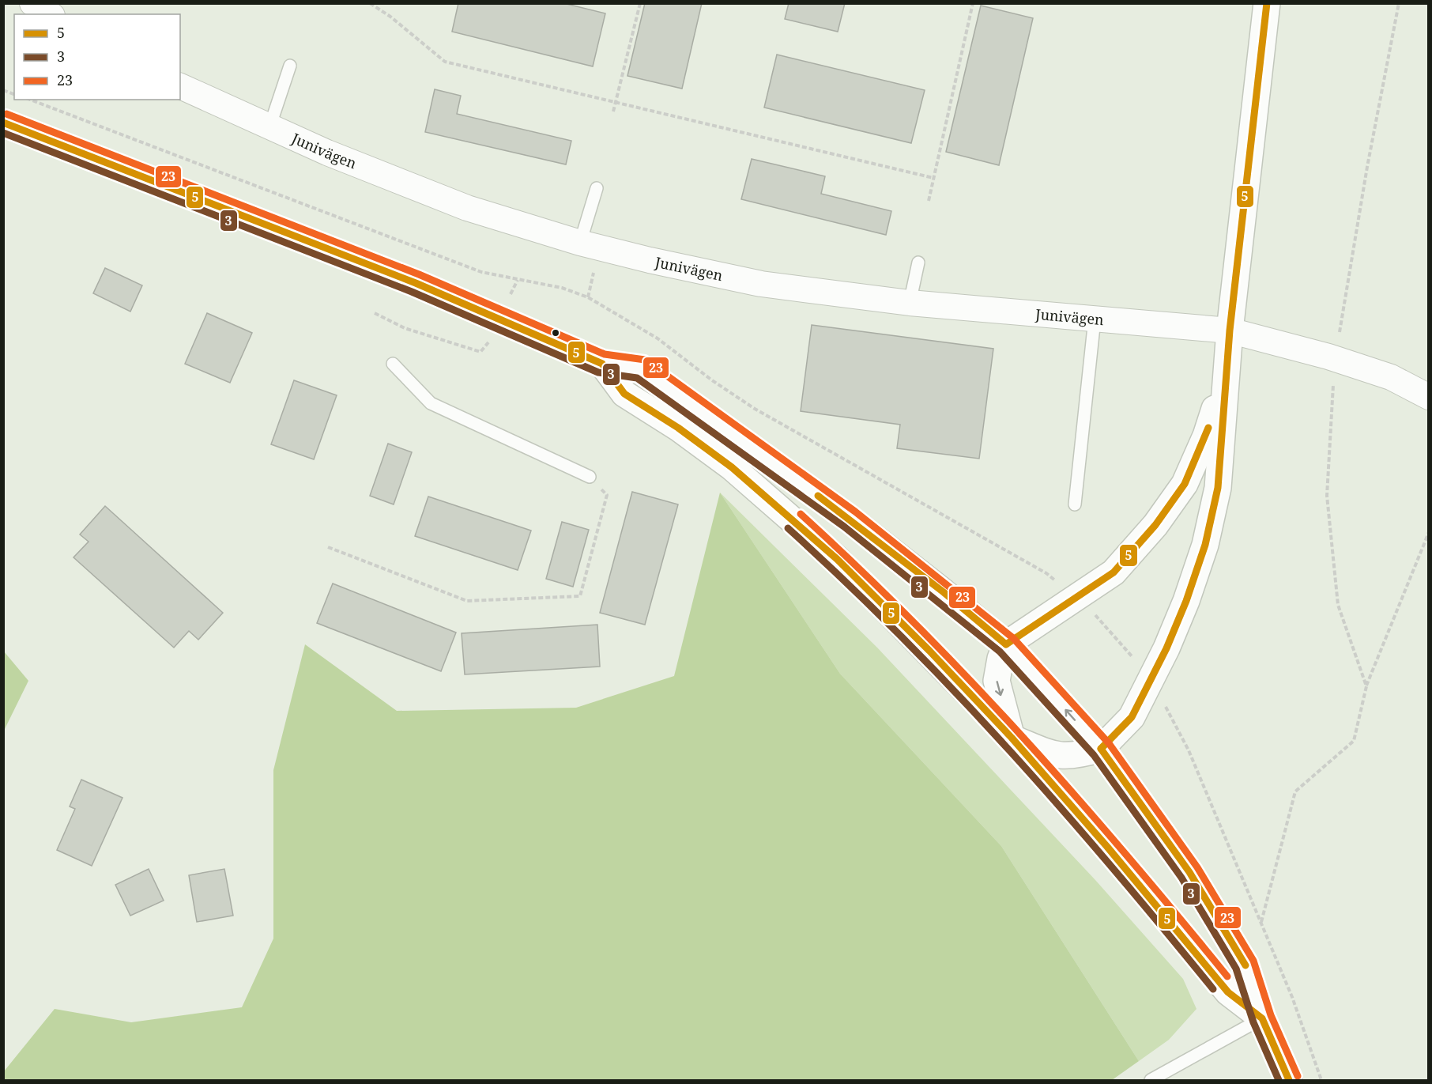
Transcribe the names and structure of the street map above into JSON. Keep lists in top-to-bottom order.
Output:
{
  "streets": {
    "street": ["Junivägen"]
  },
  "lines": ["transit line 5", "transit line 23", "transit line 3"],
  "legend": ["5", "3", "23"]
}
